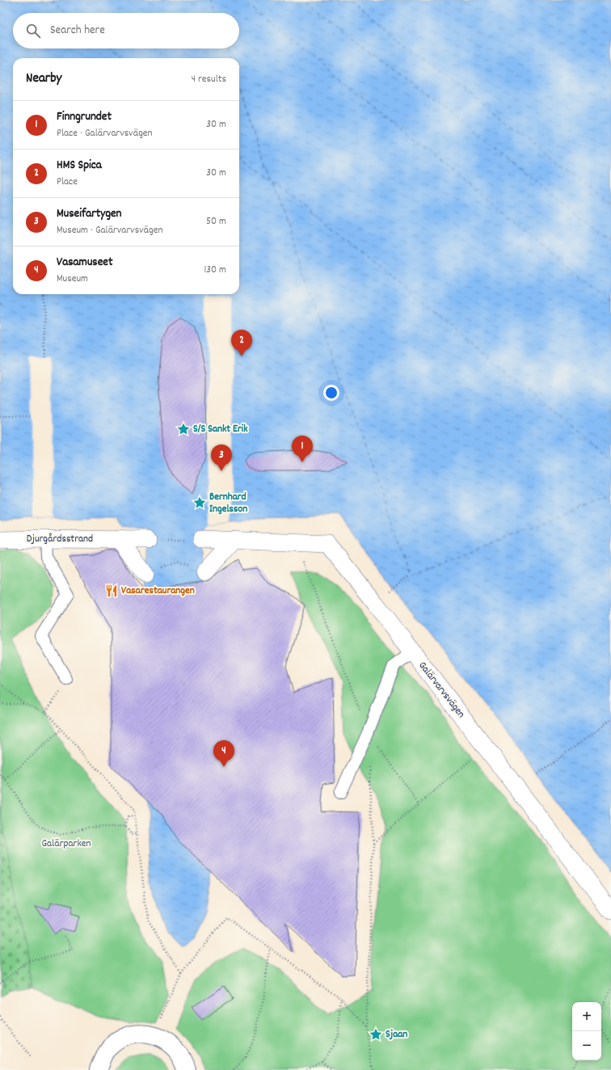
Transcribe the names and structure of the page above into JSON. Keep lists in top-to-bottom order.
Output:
{
  "streets": {
    "street": ["Djurgårdsstrand", "Galärvarvsvägen"]
  },
  "parks": ["Galärparken"],
  "places": {
    "place": ["S/S Sankt Erik", "Bernhard Ingelsson", "Sjaan"],
    "restaurant": ["Vasarestaurangen"]
  },
  "page": {
    "search": "Search here",
    "heading": ["Nearby", "4 results"],
    "list": [
      {
        "mark": "1",
        "name": "Finngrundet",
        "note": "Place · Galärvarvsvägen",
        "value": "30 m"
      },
      {
        "mark": "2",
        "name": "HMS Spica",
        "note": "Place",
        "value": "30 m"
      },
      {
        "mark": "3",
        "name": "Museifartygen",
        "note": "Museum · Galärvarvsvägen",
        "value": "50 m"
      },
      {
        "mark": "4",
        "name": "Vasamuseet",
        "note": "Museum",
        "value": "130 m"
      }
    ],
    "pins": [
      "2",
      "1",
      "3",
      "4"
    ],
    "map_buttons": ["+", "−"]
  }
}
